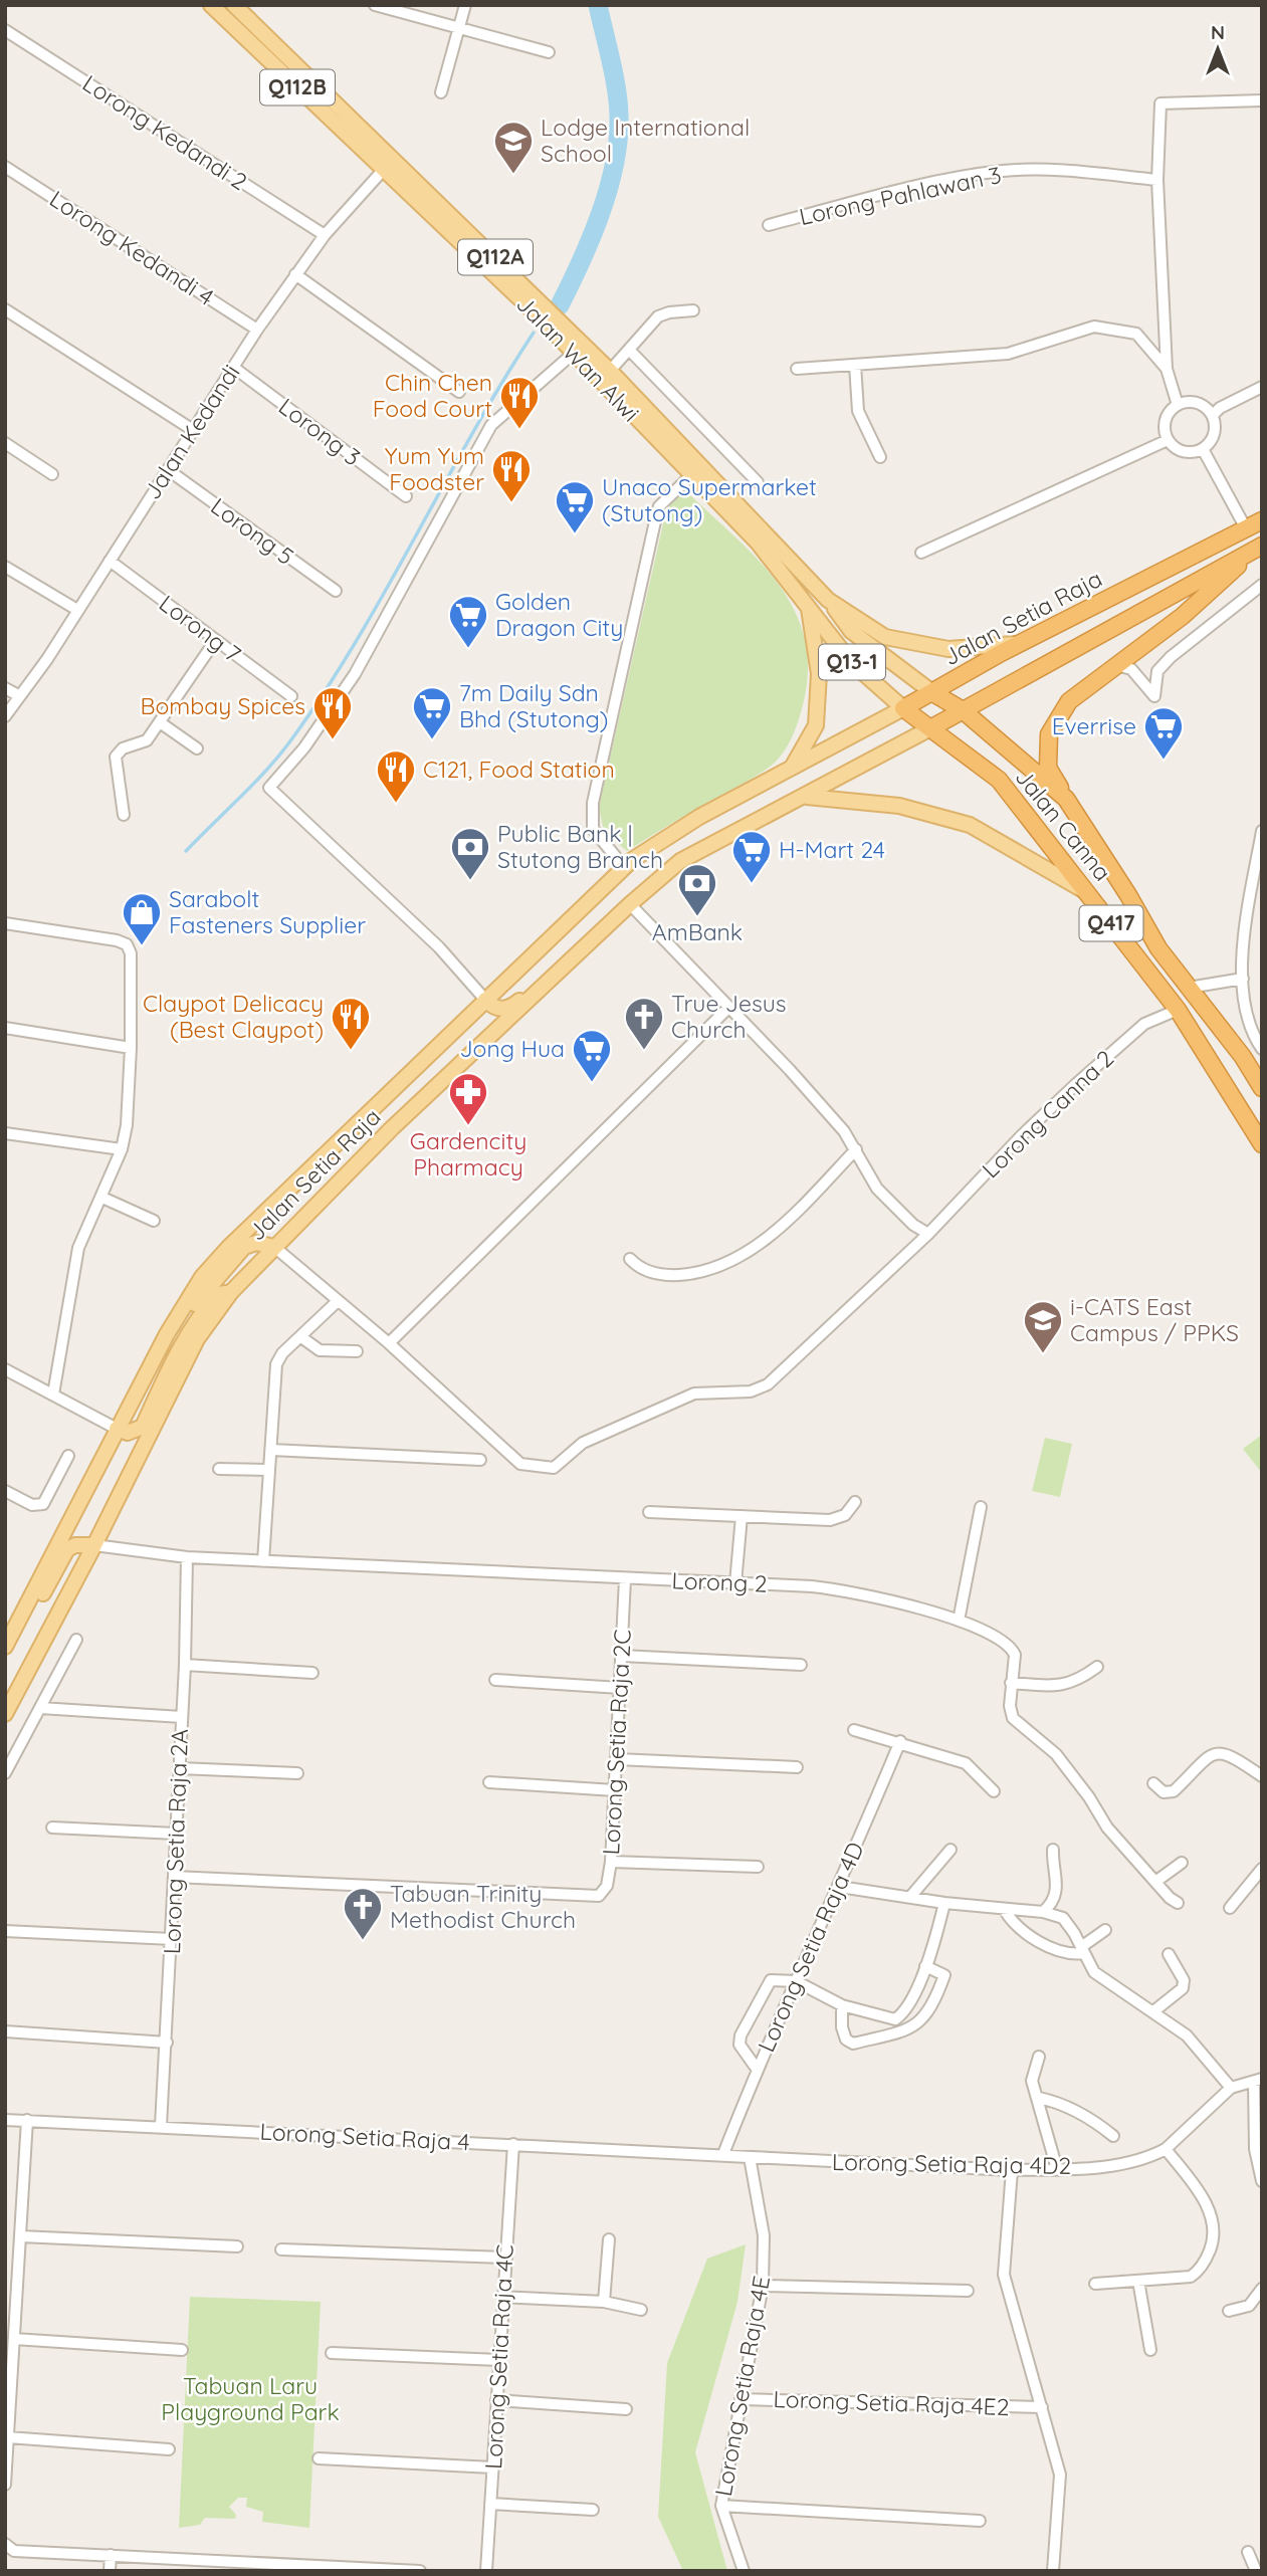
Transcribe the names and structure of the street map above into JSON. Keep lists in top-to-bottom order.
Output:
{
  "streets": {
    "highway": ["Jalan Setia Raja", "Jalan Canna", "Q417"],
    "main road": [
      "Q112B",
      "Q112A",
      "Jalan Wan Alwi",
      "Q13-1"
    ],
    "street": [
      "Lorong Kedandi 2",
      "Lorong Pahlawan 3",
      "Lorong Kedandi 4",
      "Jalan Kedandi",
      "Lorong 3",
      "Lorong 5",
      "Lorong 7",
      "Lorong Canna 2",
      "Lorong 2",
      "Lorong Setia Raja 2C",
      "Lorong Setia Raja 2A",
      "Lorong Setia Raja 4D",
      "Lorong Setia Raja 4",
      "Lorong Setia Raja 4D2",
      "Lorong Setia Raja 4C",
      "Lorong Setia Raja 4E",
      "Lorong Setia Raja 4E2"
    ]
  },
  "crossings": [
    ["Lorong Kedandi 2", "Jalan Kedandi"],
    ["Lorong Kedandi 4", "Jalan Kedandi"],
    ["Jalan Wan Alwi", "Jalan Kedandi"],
    ["Jalan Wan Alwi", "Jalan Setia Raja"],
    ["Jalan Wan Alwi", "Jalan Canna"],
    ["Jalan Kedandi", "Lorong 3"],
    ["Jalan Kedandi", "Lorong 5"],
    ["Jalan Kedandi", "Lorong 7"],
    ["Jalan Setia Raja", "Jalan Canna"],
    ["Jalan Setia Raja", "Q417"],
    ["Jalan Setia Raja", "Lorong Canna 2"],
    ["Jalan Setia Raja", "Lorong 2"],
    ["Jalan Canna", "Q417"],
    ["Jalan Canna", "Lorong Canna 2"],
    ["Lorong 2", "Lorong Setia Raja 2C"],
    ["Lorong 2", "Lorong Setia Raja 2A"],
    ["Lorong Setia Raja 2C", "Lorong Setia Raja 2A"],
    ["Lorong Setia Raja 2A", "Lorong Setia Raja 4"],
    ["Lorong Setia Raja 4D", "Lorong Setia Raja 4"],
    ["Lorong Setia Raja 4D", "Lorong Setia Raja 4D2"],
    ["Lorong Setia Raja 4", "Lorong Setia Raja 4D2"],
    ["Lorong Setia Raja 4", "Lorong Setia Raja 4C"],
    ["Lorong Setia Raja 4D2", "Lorong Setia Raja 4E"],
    ["Lorong Setia Raja 4E", "Lorong Setia Raja 4E2"]
  ],
  "parks": ["Tabuan Laru Playground Park"],
  "places": {
    "school or university": ["Lodge International School", "i-CATS East Campus / PPKS"],
    "restaurant": [
      "Chin Chen Food Court",
      "Yum Yum Foodster",
      "Bombay Spices",
      "C121, Food Station",
      "Claypot Delicacy (Best Claypot)"
    ],
    "supermarket": [
      "Unaco Supermarket (Stutong)",
      "Golden Dragon City",
      "7m Daily Sdn Bhd (Stutong)",
      "Everrise",
      "H-Mart 24",
      "Jong Hua"
    ],
    "bank": ["Public Bank | Stutong Branch", "AmBank"],
    "shop": ["Sarabolt Fasteners Supplier"],
    "church": ["True Jesus Church", "Tabuan Trinity Methodist Church"],
    "pharmacy": ["Gardencity Pharmacy"]
  },
  "north": "top"
}
